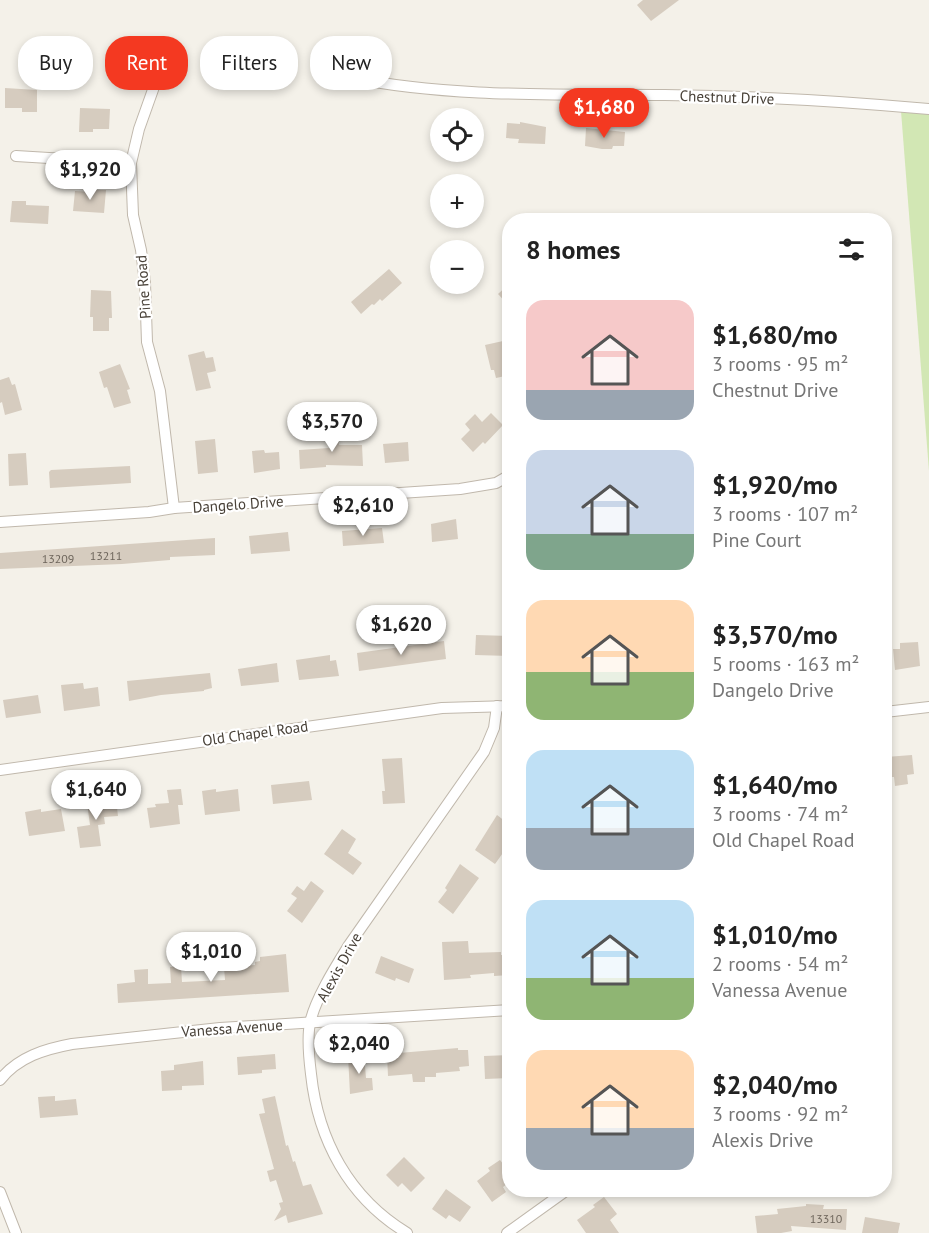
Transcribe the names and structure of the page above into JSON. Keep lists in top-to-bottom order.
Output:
{
  "streets": {
    "street": [
      "Chestnut Drive",
      "Pine Road",
      "Dangelo Drive",
      "Old Chapel Road",
      "Alexis Drive",
      "Vanessa Avenue"
    ]
  },
  "crossings": [
    ["Pine Road", "Dangelo Drive"],
    ["Old Chapel Road", "Alexis Drive"],
    ["Alexis Drive", "Vanessa Avenue"]
  ],
  "house_numbers": ["13211", "13209", "13310"],
  "page": {
    "chip": [
      "Buy",
      "Rent",
      "Filters",
      "New"
    ],
    "price": [
      "$1,680",
      "$1,920",
      "$3,570",
      "$2,610",
      "$1,620",
      "$1,640",
      "$1,010",
      "$2,040"
    ],
    "map_buttons": ["+", "−"],
    "heading": "8 homes",
    "list": [
      {
        "name": "$1,680/mo",
        "note": "3 rooms · 95 m² · Chestnut Drive"
      },
      {
        "name": "$1,920/mo",
        "note": "3 rooms · 107 m² · Pine Court"
      },
      {
        "name": "$3,570/mo",
        "note": "5 rooms · 163 m² · Dangelo Drive"
      },
      {
        "name": "$1,640/mo",
        "note": "3 rooms · 74 m² · Old Chapel Road"
      },
      {
        "name": "$1,010/mo",
        "note": "2 rooms · 54 m² · Vanessa Avenue"
      },
      {
        "name": "$2,040/mo",
        "note": "3 rooms · 92 m² · Alexis Drive"
      }
    ]
  }
}
